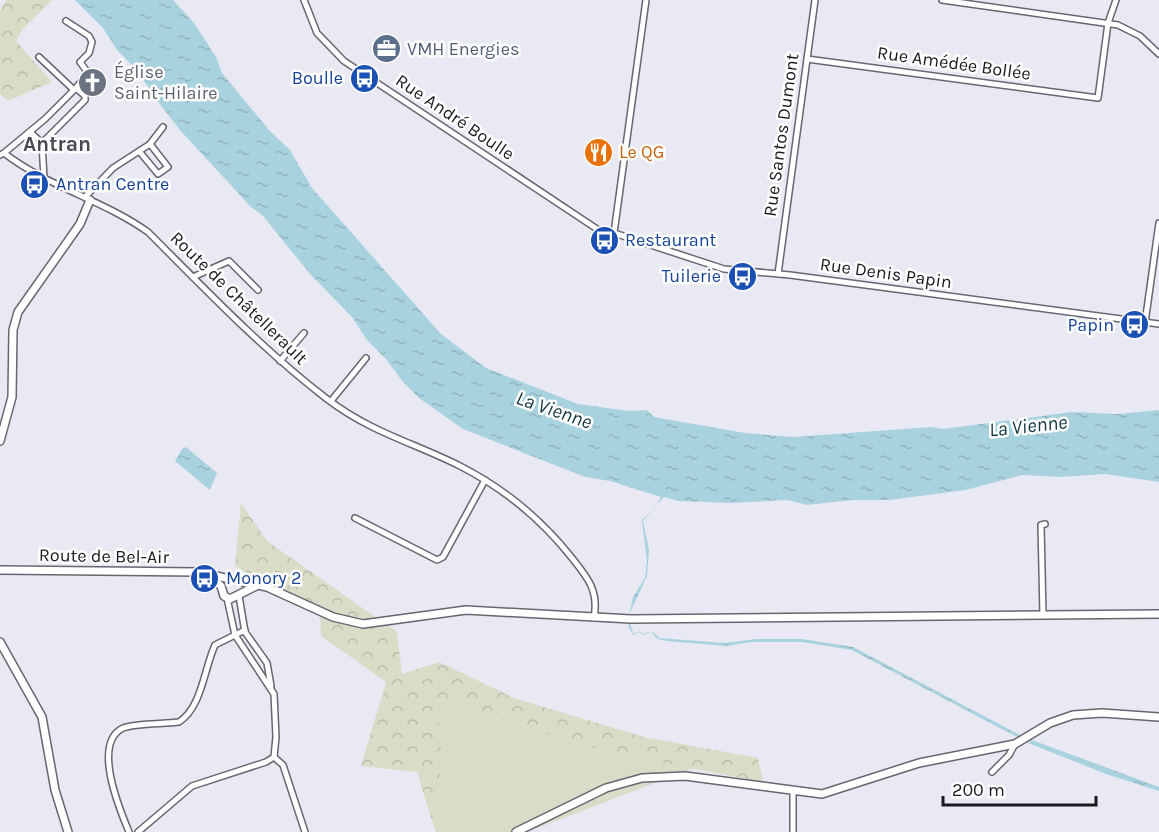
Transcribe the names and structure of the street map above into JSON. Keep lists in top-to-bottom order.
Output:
{
  "streets": {
    "street": [
      "Rue Amédée Bollée",
      "Rue André Boulle",
      "Rue Santos Dumont",
      "Rue Denis Papin",
      "Route de Châtellerault",
      "Route de Bel-Air"
    ]
  },
  "crossings": [
    ["Rue Amédée Bollée", "Rue Santos Dumont"],
    ["Rue André Boulle", "Rue Denis Papin"],
    ["Rue Santos Dumont", "Rue Denis Papin"]
  ],
  "districts": ["Antran"],
  "water": ["La Vienne"],
  "places": {
    "office": ["VMH Energies"],
    "bus stop": [
      "Boulle",
      "Antran Centre",
      "Restaurant",
      "Tuilerie",
      "Papin",
      "Monory 2"
    ],
    "church": ["Église Saint-Hilaire"],
    "restaurant": ["Le QG"]
  },
  "scale_bar": "200 m"
}
